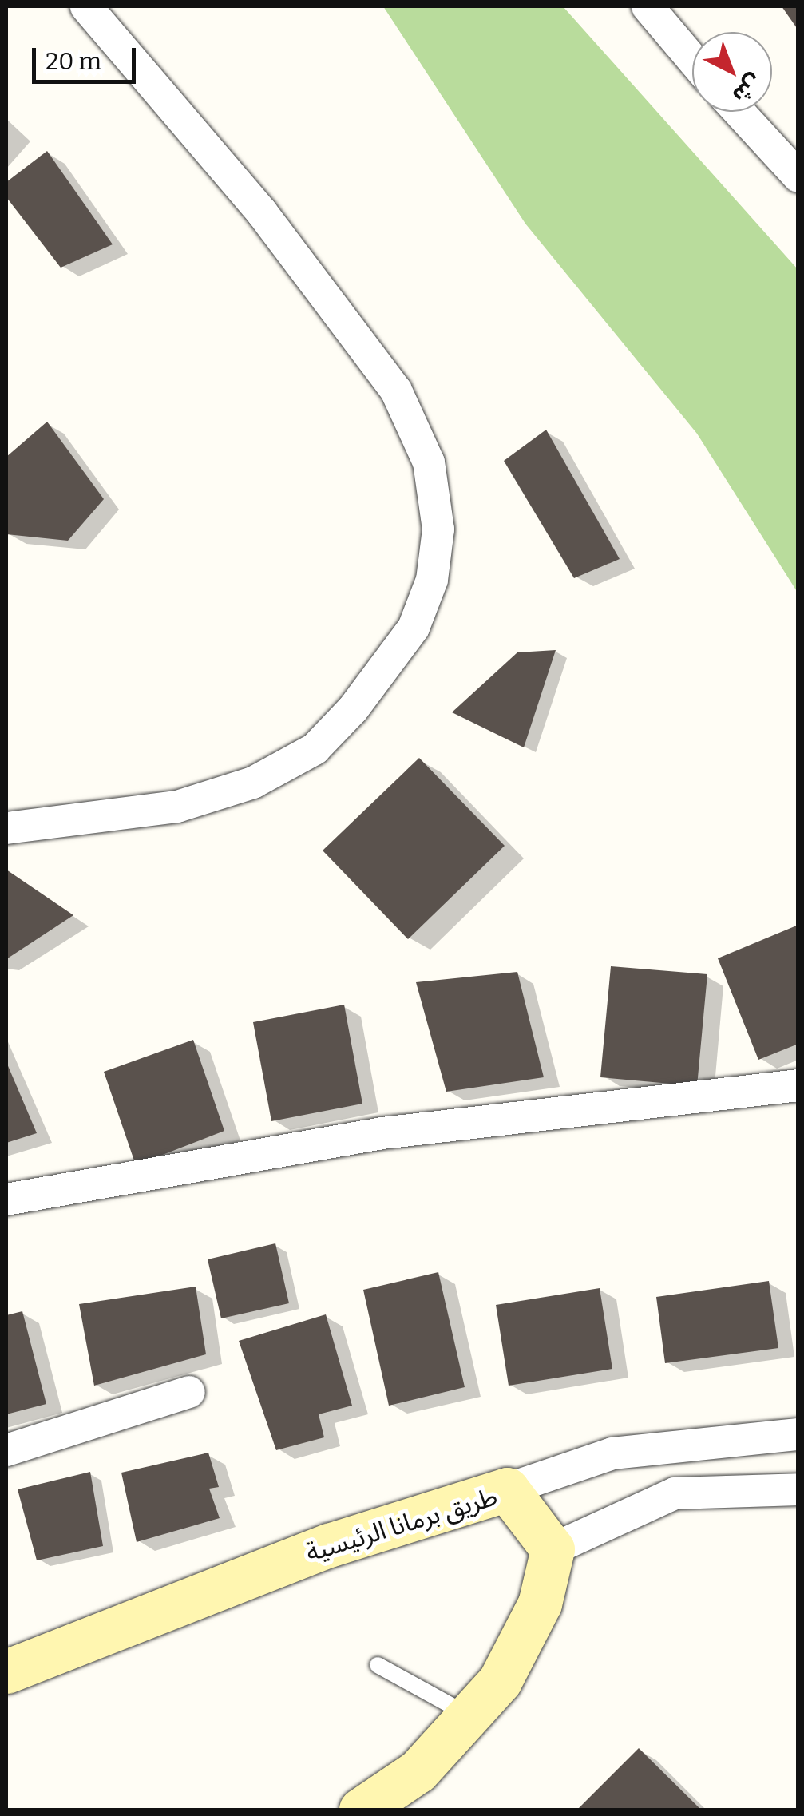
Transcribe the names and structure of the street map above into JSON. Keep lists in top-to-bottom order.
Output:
{
  "streets": {
    "street": ["طريق برمانا الرئيسية"]
  },
  "scale_bar": "20 m",
  "north": "bottom right"
}
